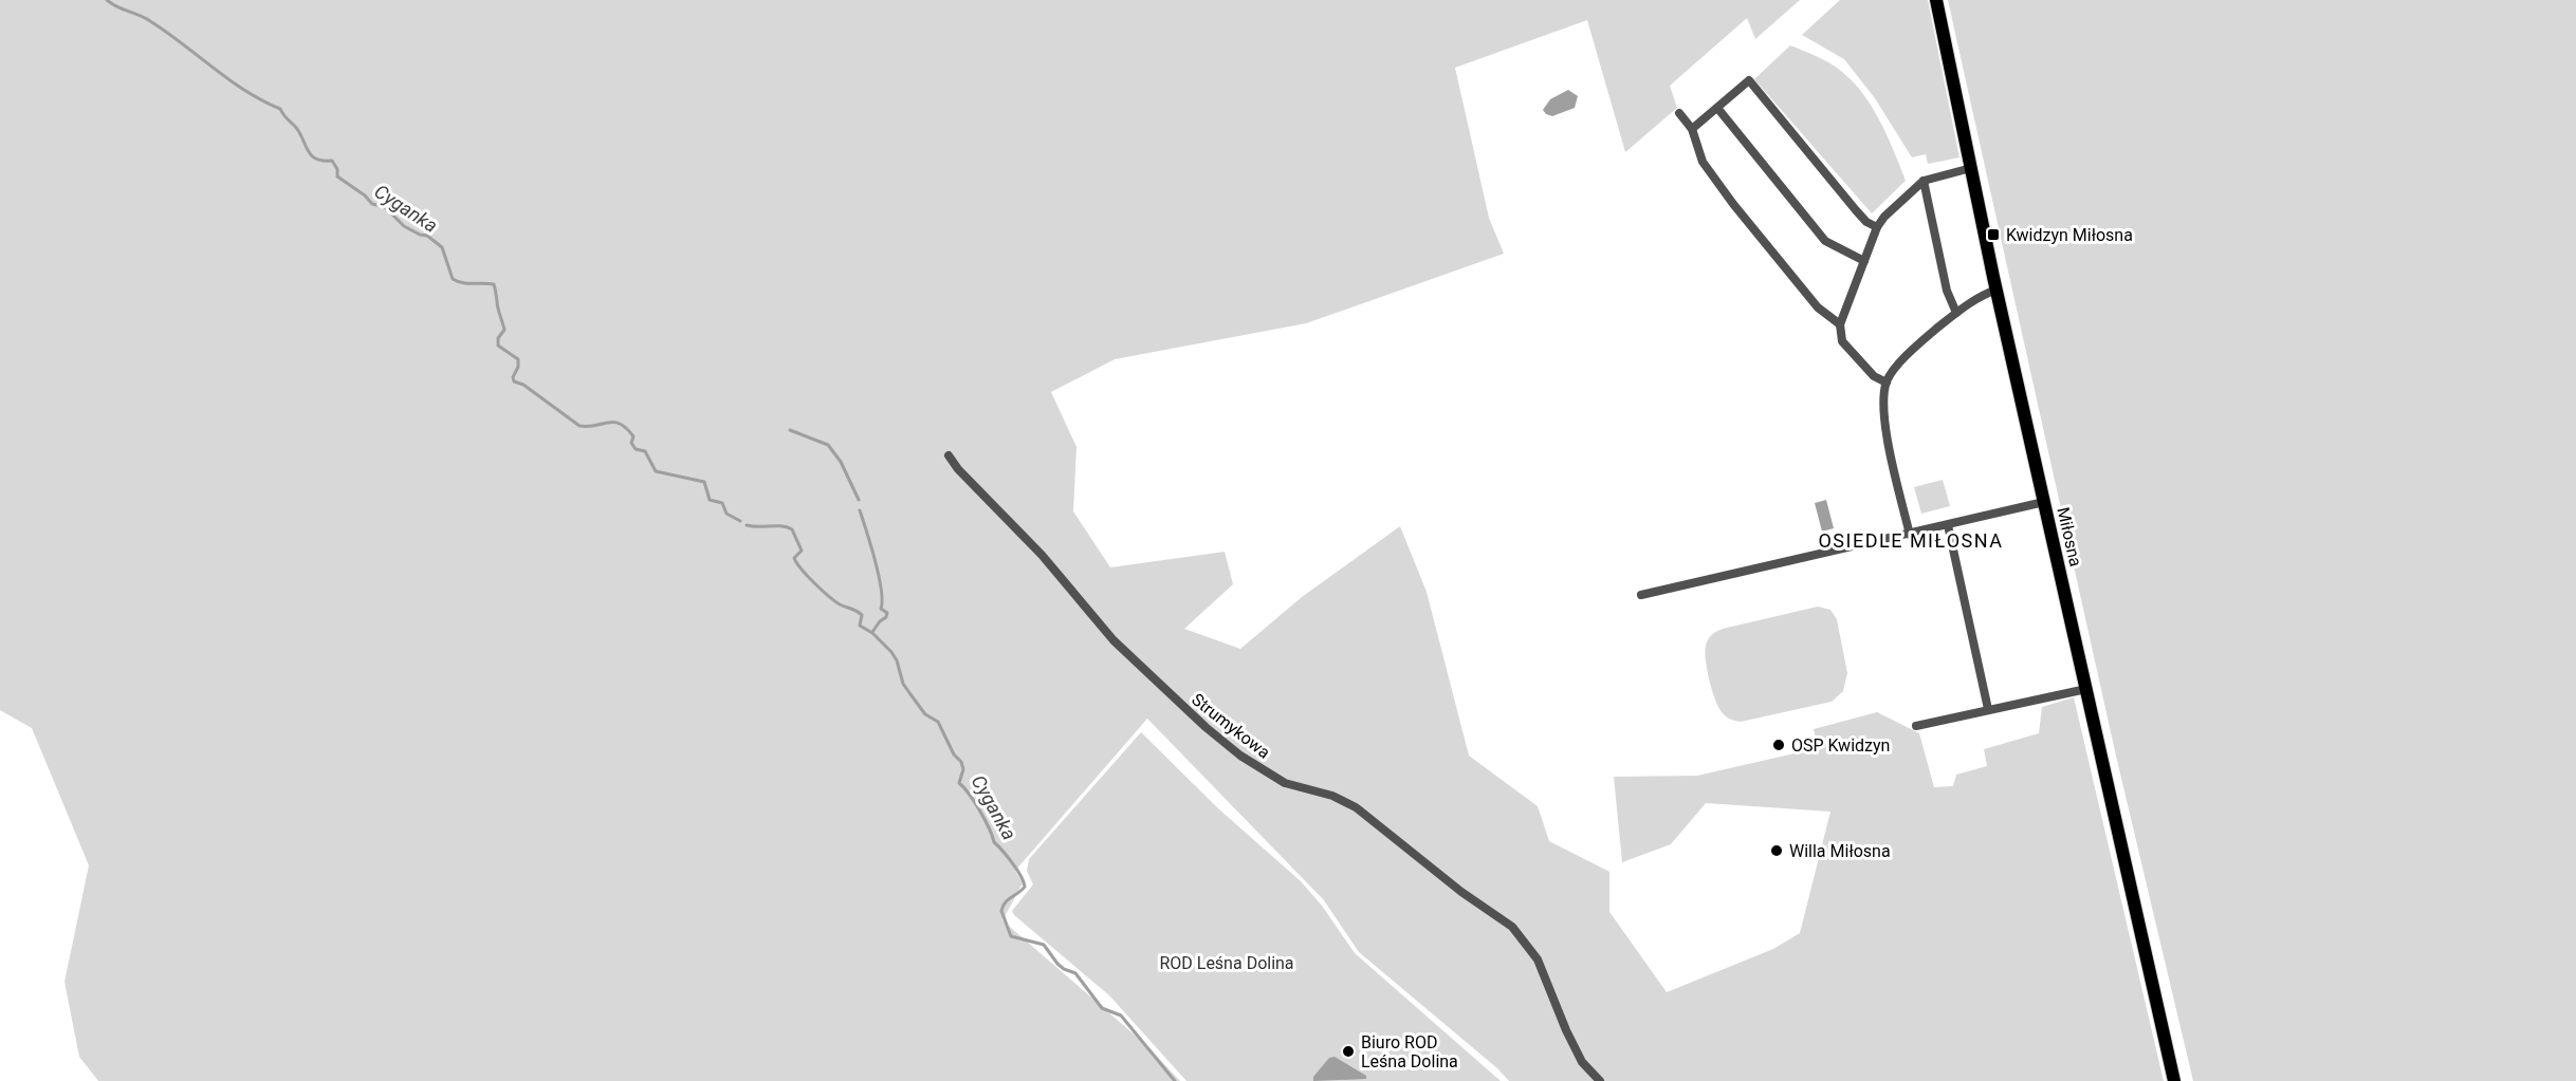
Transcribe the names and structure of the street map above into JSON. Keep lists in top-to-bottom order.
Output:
{
  "streets": {
    "main road": ["Miłosna"],
    "street": ["Strumykowa"]
  },
  "districts": ["OSIEDLE MIŁOSNA"],
  "water": ["Cyganka"],
  "parks": ["ROD Leśna Dolina"],
  "places": {
    "transit": ["Kwidzyn Miłosna"],
    "other": ["OSP Kwidzyn", "Willa Miłosna", "Biuro ROD Leśna Dolina"]
  }
}
